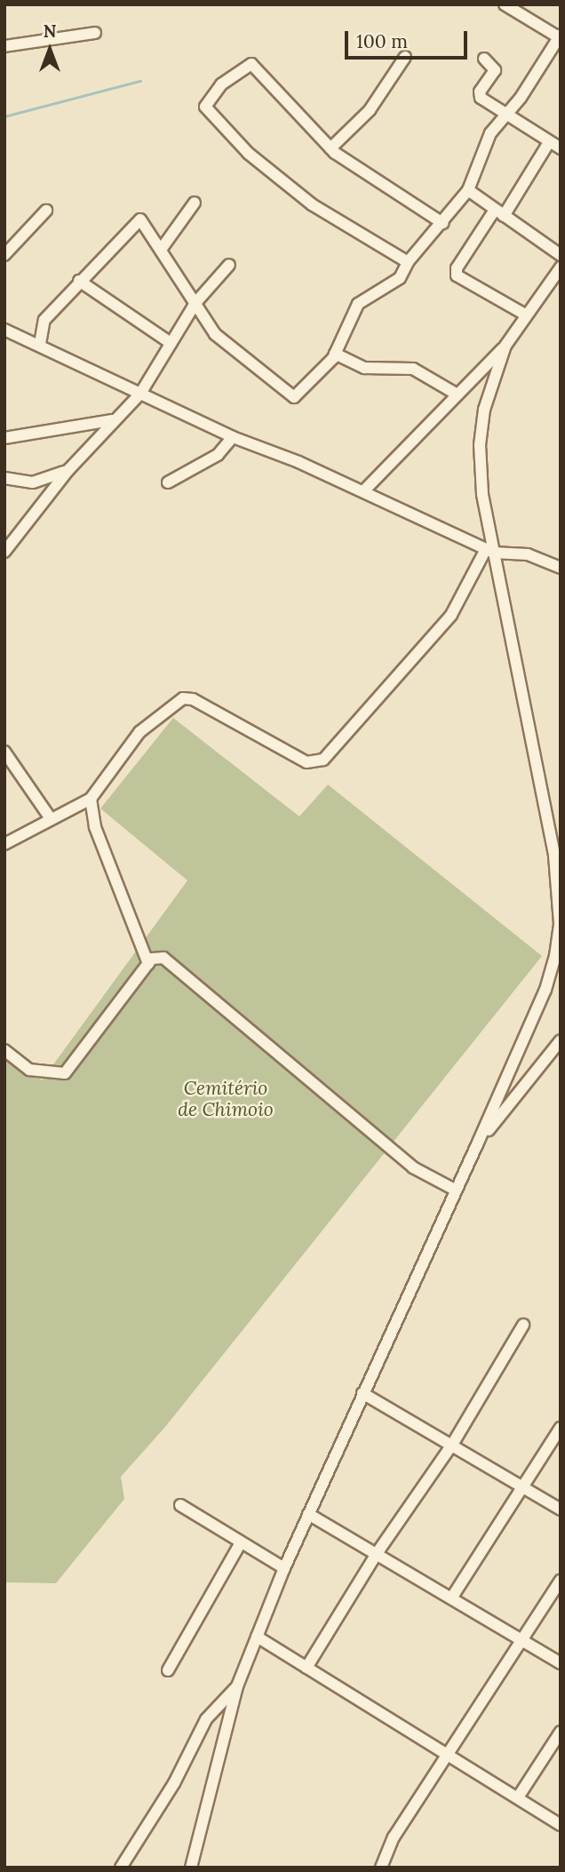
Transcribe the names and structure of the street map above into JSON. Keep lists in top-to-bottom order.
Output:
{
  "parks": ["Cemitério de Chimoio"],
  "scale_bar": "100 m",
  "north": "top"
}
